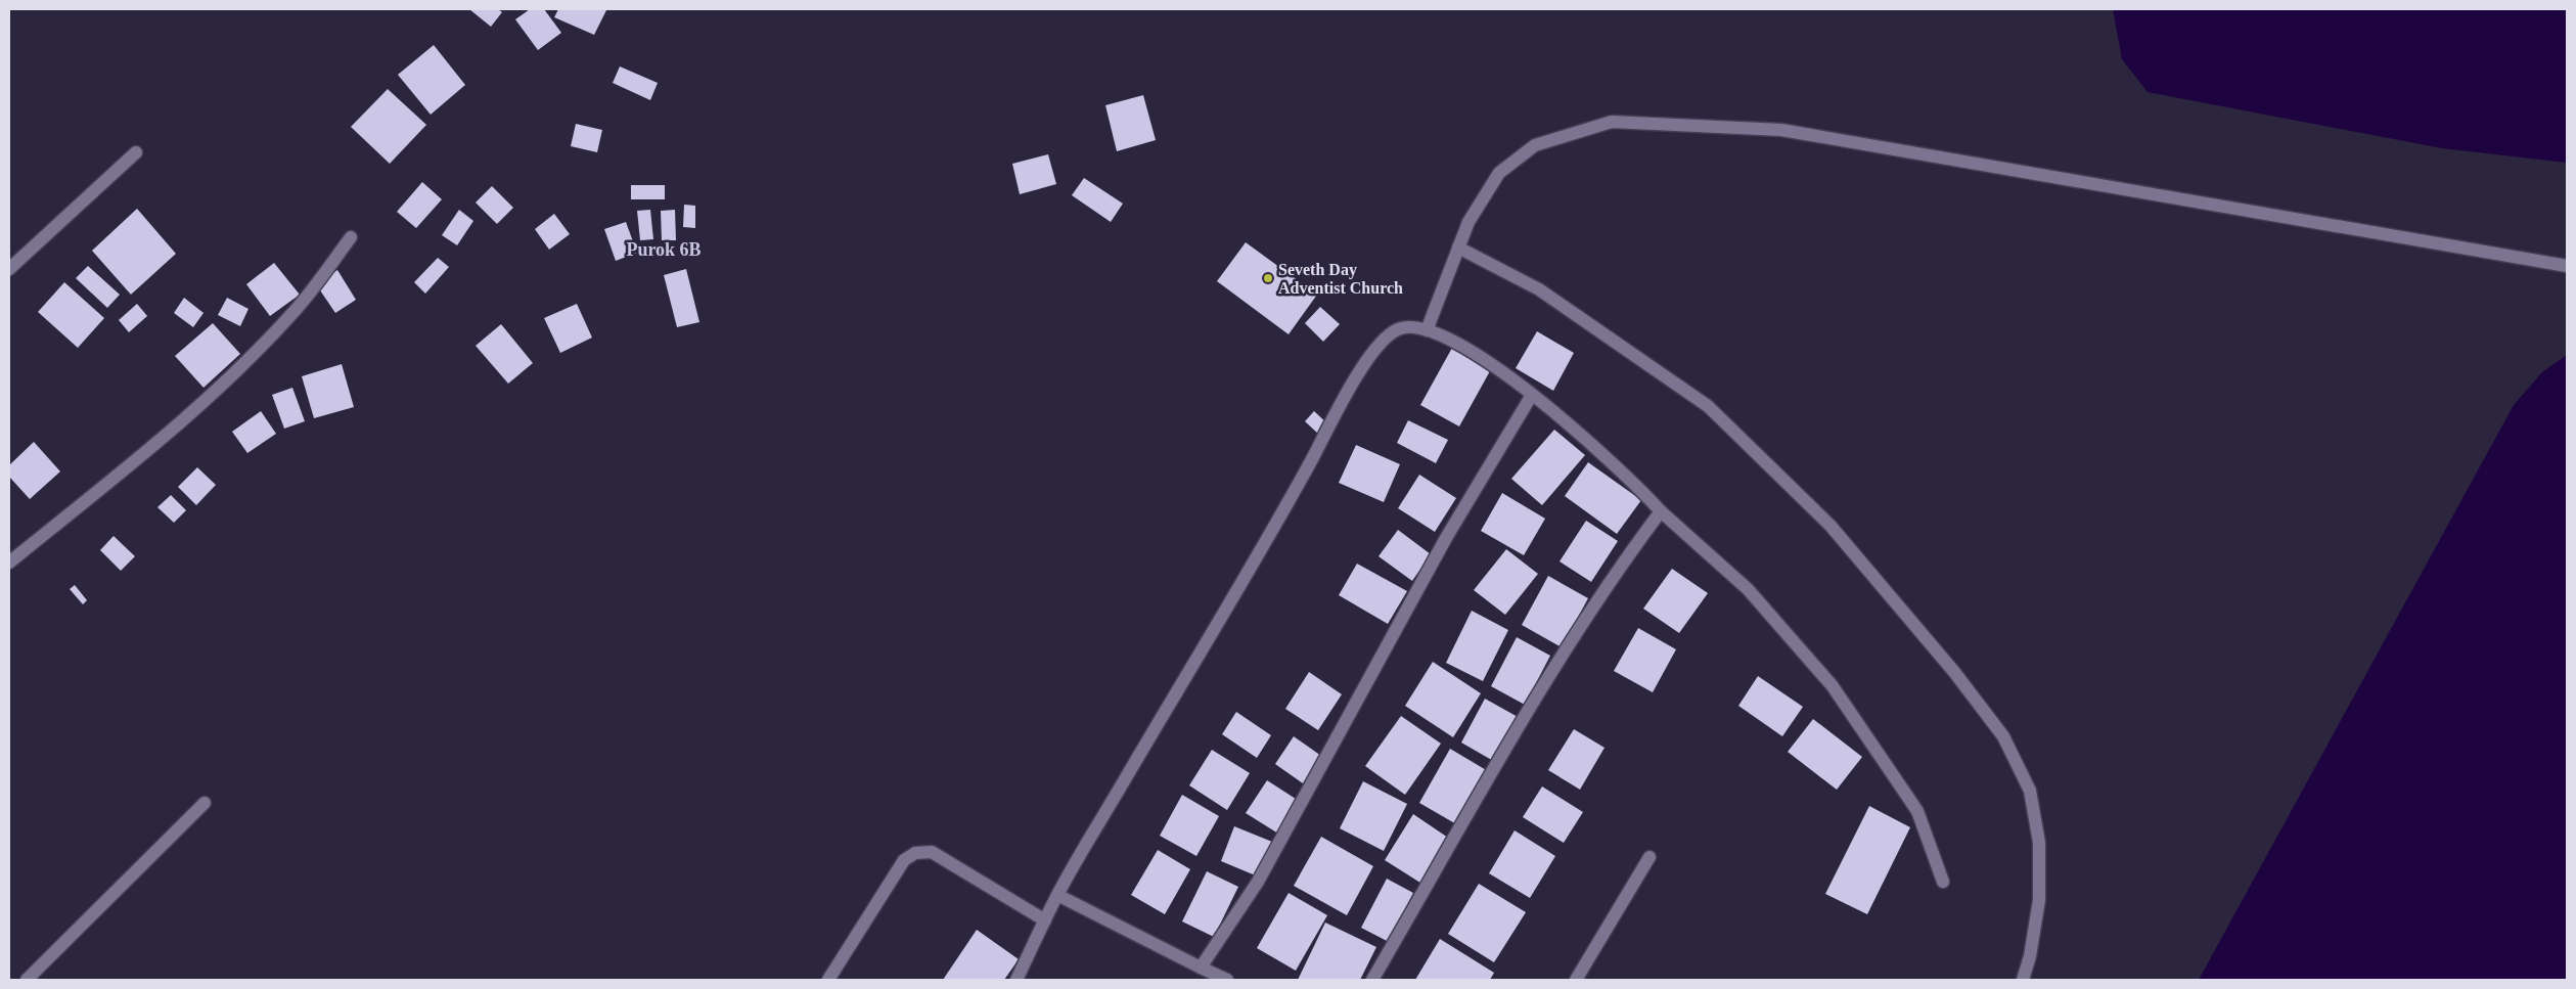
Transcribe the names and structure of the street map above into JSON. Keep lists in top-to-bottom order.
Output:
{
  "districts": ["Purok 6B"],
  "places": ["Seveth Day Adventist Church"]
}
